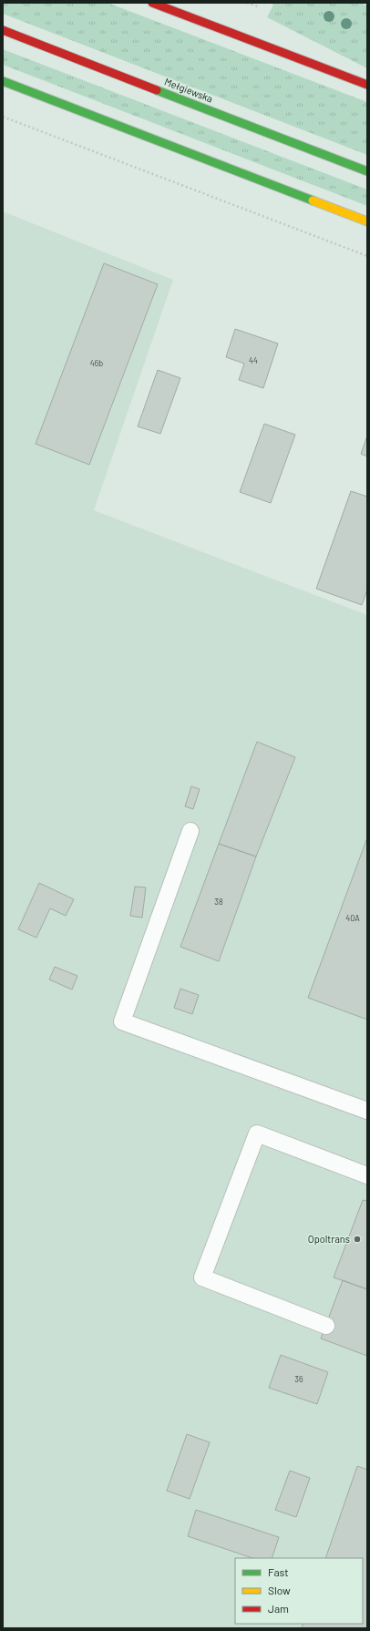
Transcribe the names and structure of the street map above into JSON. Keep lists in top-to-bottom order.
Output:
{
  "streets": {
    "main road": ["Mełgiewska"]
  },
  "places": ["Opoltrans"],
  "house_numbers": [
    "44",
    "46b",
    "38",
    "40A",
    "36"
  ],
  "legend": ["Fast", "Slow", "Jam"]
}
